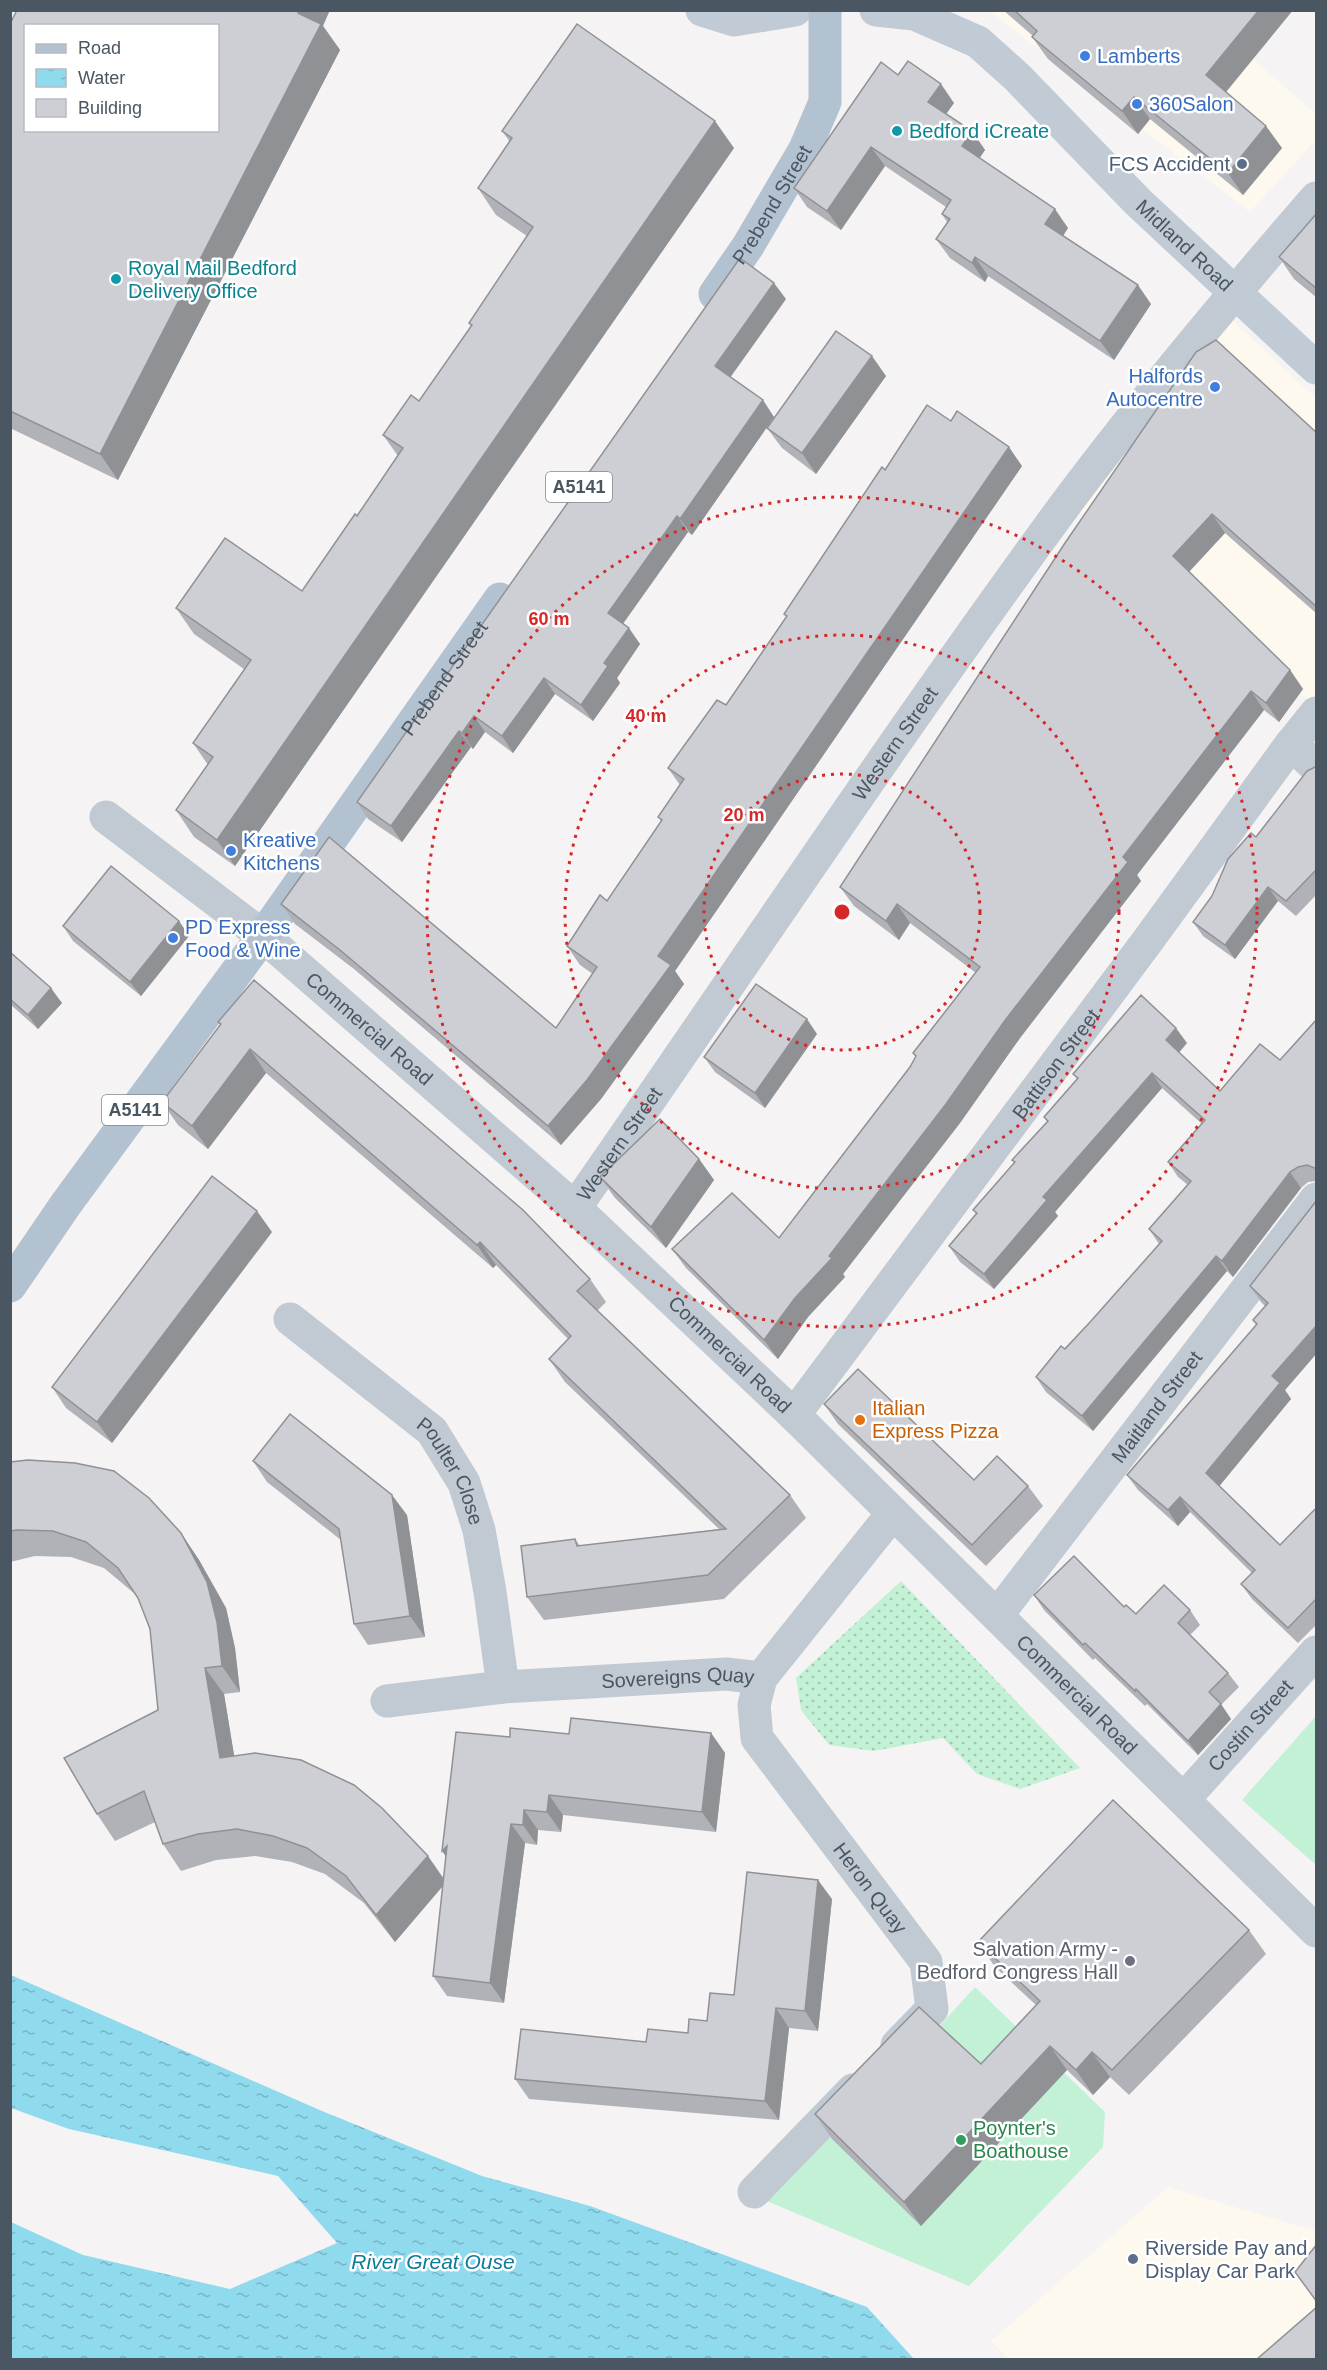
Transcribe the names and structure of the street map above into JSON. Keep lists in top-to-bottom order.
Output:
{
  "streets": {
    "main road": ["Prebend Street", "A5141"],
    "street": [
      "Midland Road",
      "Western Street",
      "Commercial Road",
      "Battison Street",
      "Maitland Street",
      "Poulter Close",
      "Sovereigns Quay",
      "Costin Street",
      "Heron Quay"
    ]
  },
  "crossings": [
    ["Prebend Street", "Commercial Road"],
    ["Midland Road", "Western Street"],
    ["Western Street", "Commercial Road"],
    ["Commercial Road", "Battison Street"],
    ["Commercial Road", "Maitland Street"],
    ["Commercial Road", "Sovereigns Quay"],
    ["Commercial Road", "Costin Street"],
    ["Poulter Close", "Sovereigns Quay"],
    ["Sovereigns Quay", "Heron Quay"]
  ],
  "water": ["River Great Ouse"],
  "places": [
    "Lamberts",
    "360Salon",
    "Bedford iCreate",
    "FCS Accident",
    "Royal Mail Bedford Delivery Office",
    "Halfords Autocentre",
    "Kreative Kitchens",
    "PD Express Food & Wine",
    "Italian Express Pizza",
    "Salvation Army - Bedford Congress Hall",
    "Poynter's Boathouse",
    "Riverside Pay and Display Car Park"
  ],
  "legend": ["Road", "Water", "Building"],
  "rings": ["60 m", "40 m", "20 m"]
}
